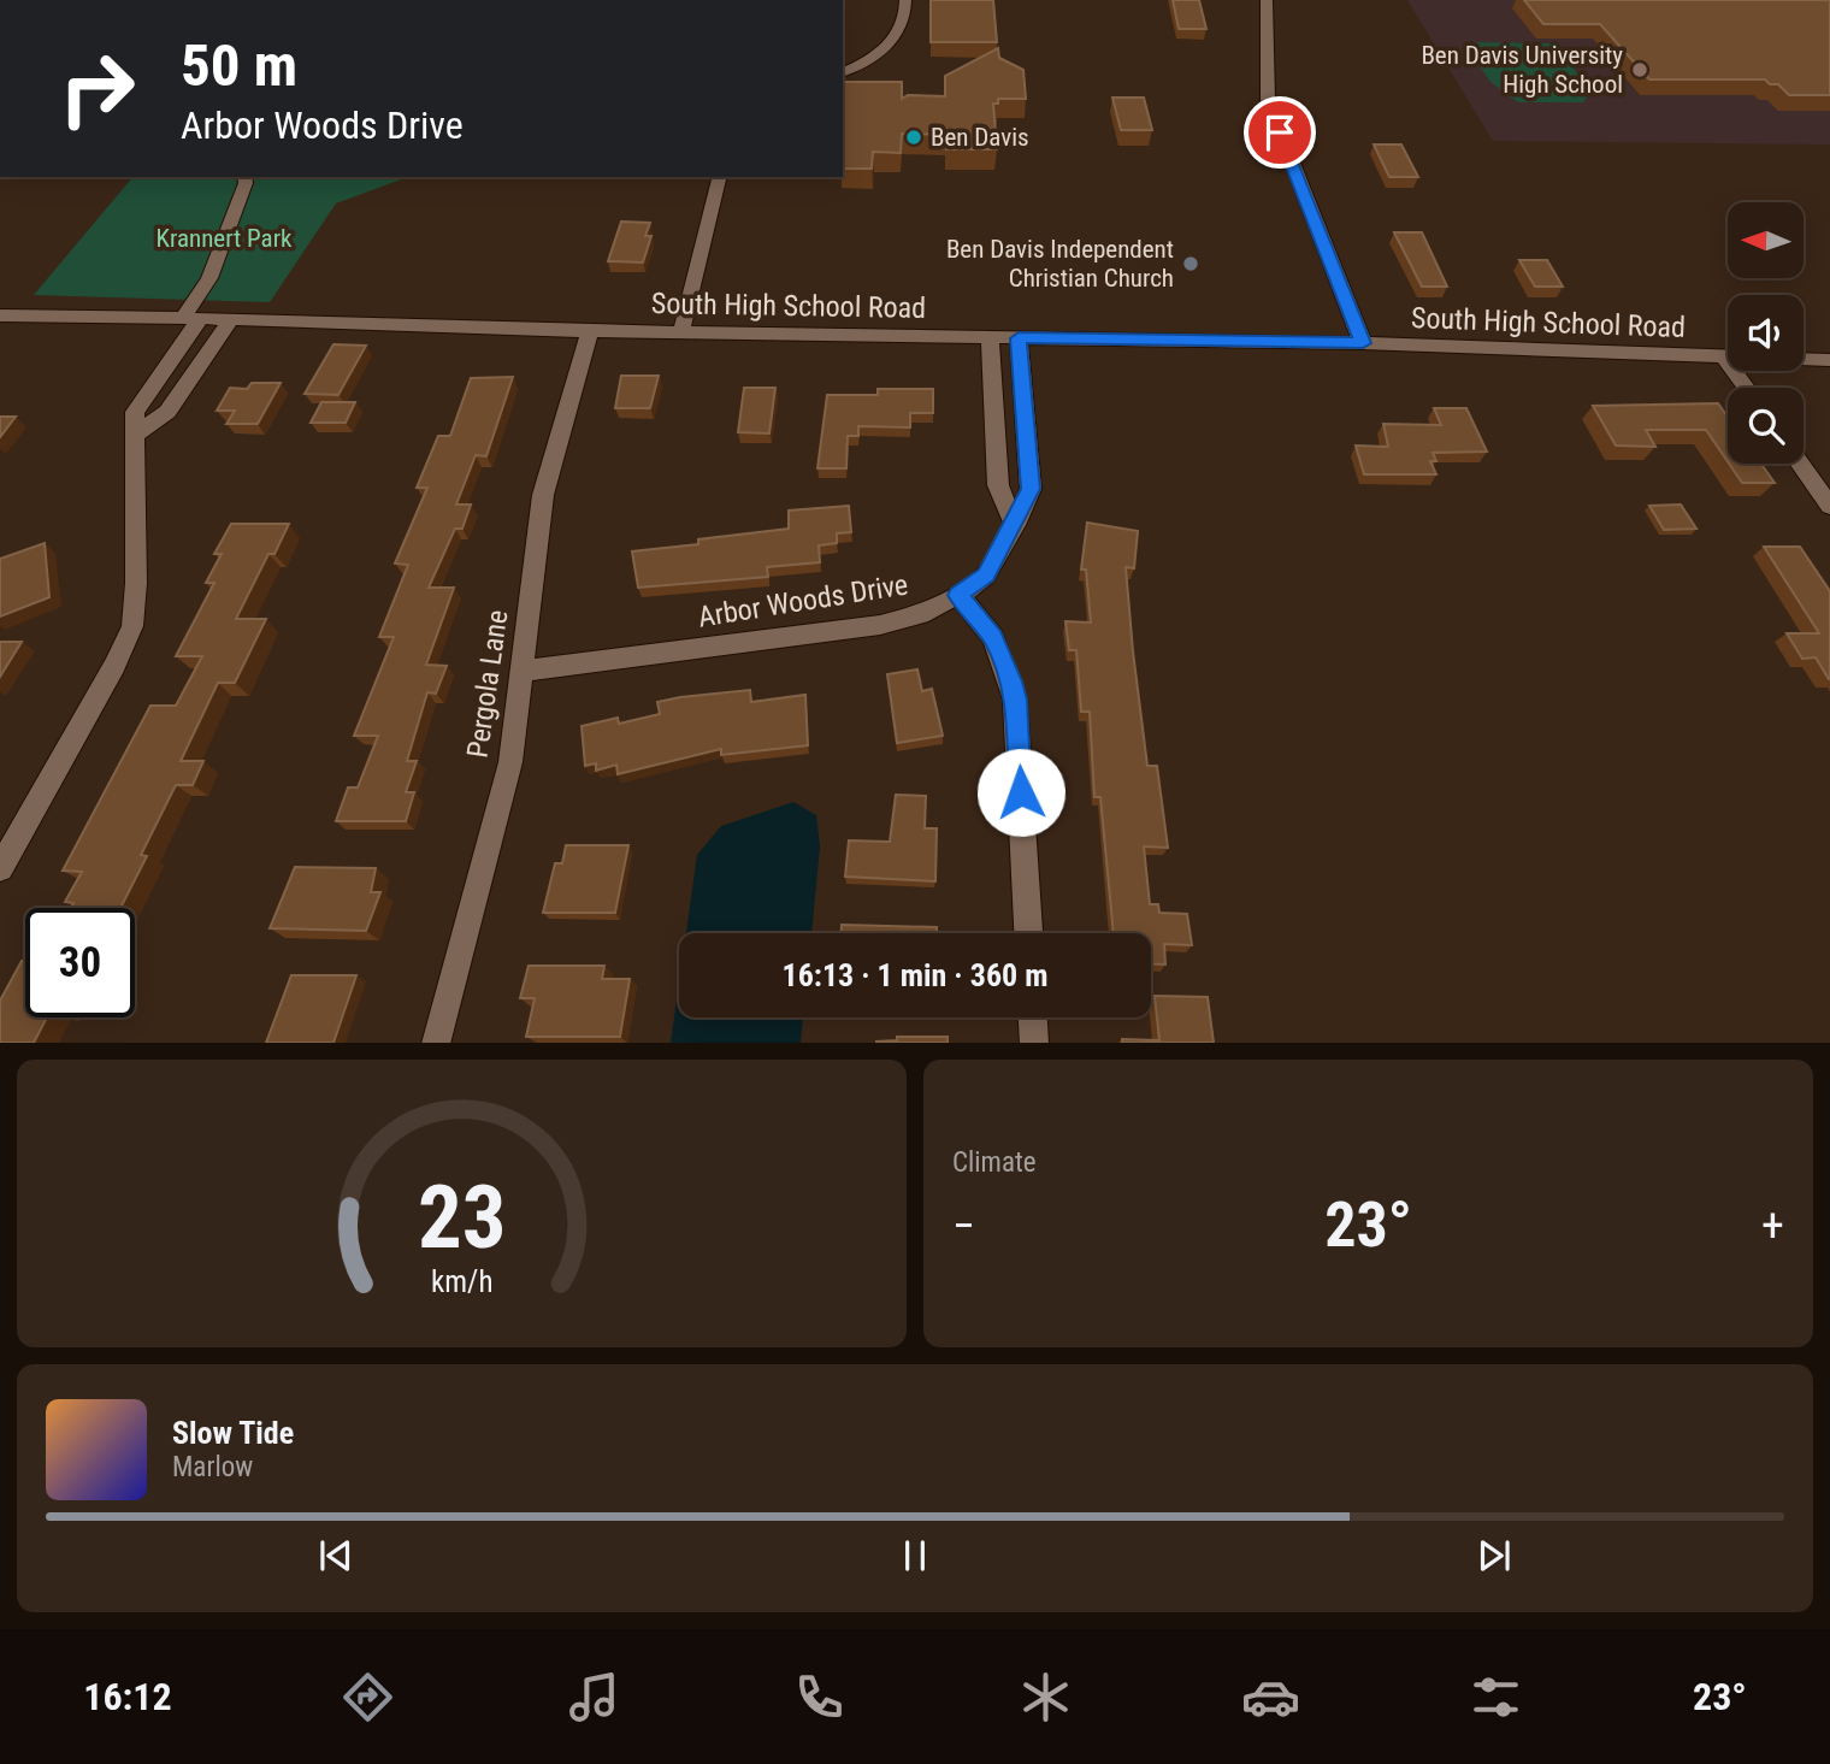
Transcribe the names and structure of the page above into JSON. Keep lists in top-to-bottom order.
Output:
{
  "streets": {
    "street": ["South High School Road", "Arbor Woods Drive", "Pergola Lane"]
  },
  "crossings": [
    ["South High School Road", "Arbor Woods Drive"],
    ["South High School Road", "Pergola Lane"],
    ["Arbor Woods Drive", "Pergola Lane"]
  ],
  "parks": ["Krannert Park"],
  "places": ["Ben Davis University High School", "Ben Davis", "Ben Davis Independent Christian Church"],
  "north": "left",
  "page": {
    "turn": ["50 m", "Arbor Woods Drive"],
    "limit": "30",
    "trip": "16:13 · 1 min · 360 m",
    "tile": "Climate",
    "heat": ["−", "23°", "+"],
    "song": ["Slow Tide", "Marlow"],
    "tabs": ["16:12", "23°"],
    "gauge": ["23", "km/h"]
  }
}
